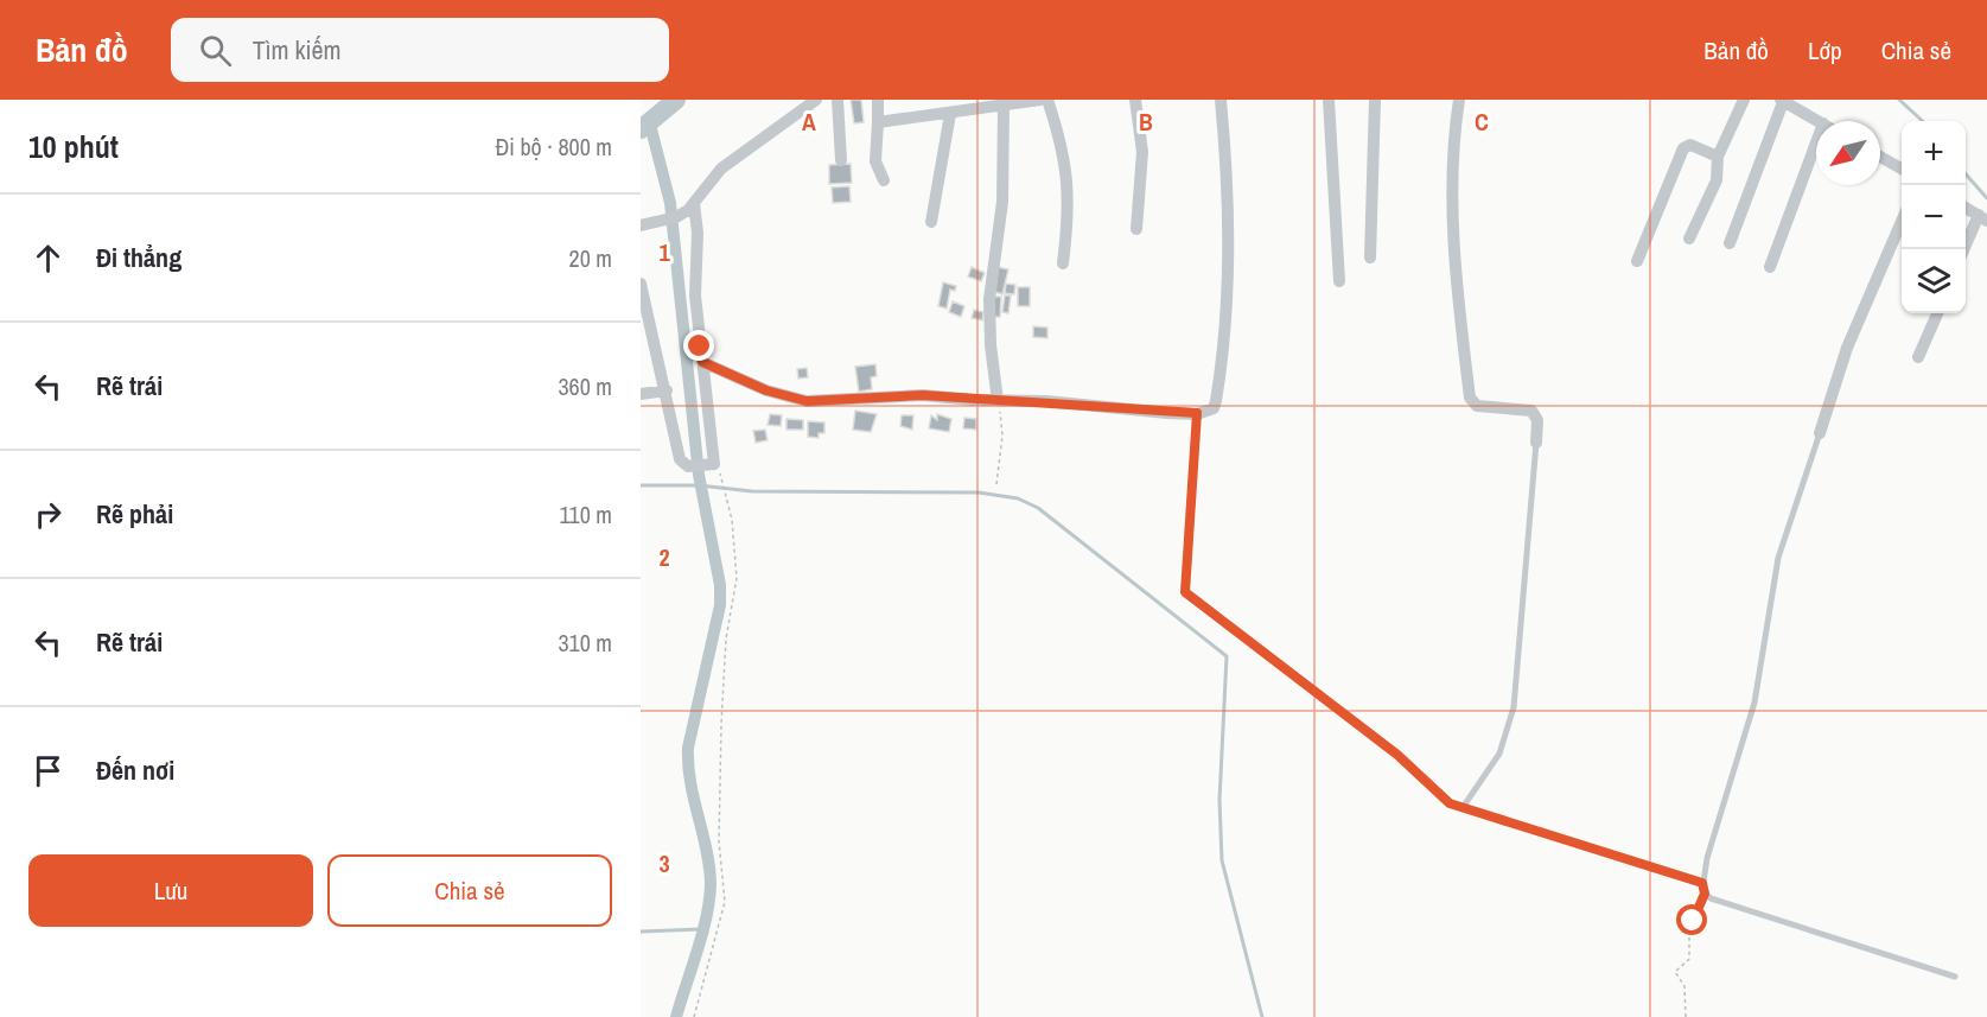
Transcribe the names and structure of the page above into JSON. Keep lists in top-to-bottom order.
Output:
{
  "north": "bottom left",
  "page": {
    "header": "Bản đồ",
    "search": "Tìm kiếm",
    "nav": ["Bản đồ", "Lớp", "Chia sẻ"],
    "heading": ["10 phút", "Đi bộ · 800 m"],
    "map_buttons": ["+", "−"],
    "list": [
      ["Đi thẳng", "20 m"],
      ["Rẽ trái", "360 m"],
      ["Rẽ phải", "110 m"],
      ["Rẽ trái", "310 m"],
      "Đến nơi"
    ],
    "buttons": ["Lưu", "Chia sẻ"]
  },
  "grid": {
    "columns": ["A", "B", "C"],
    "rows": ["1", "2", "3"]
  }
}
